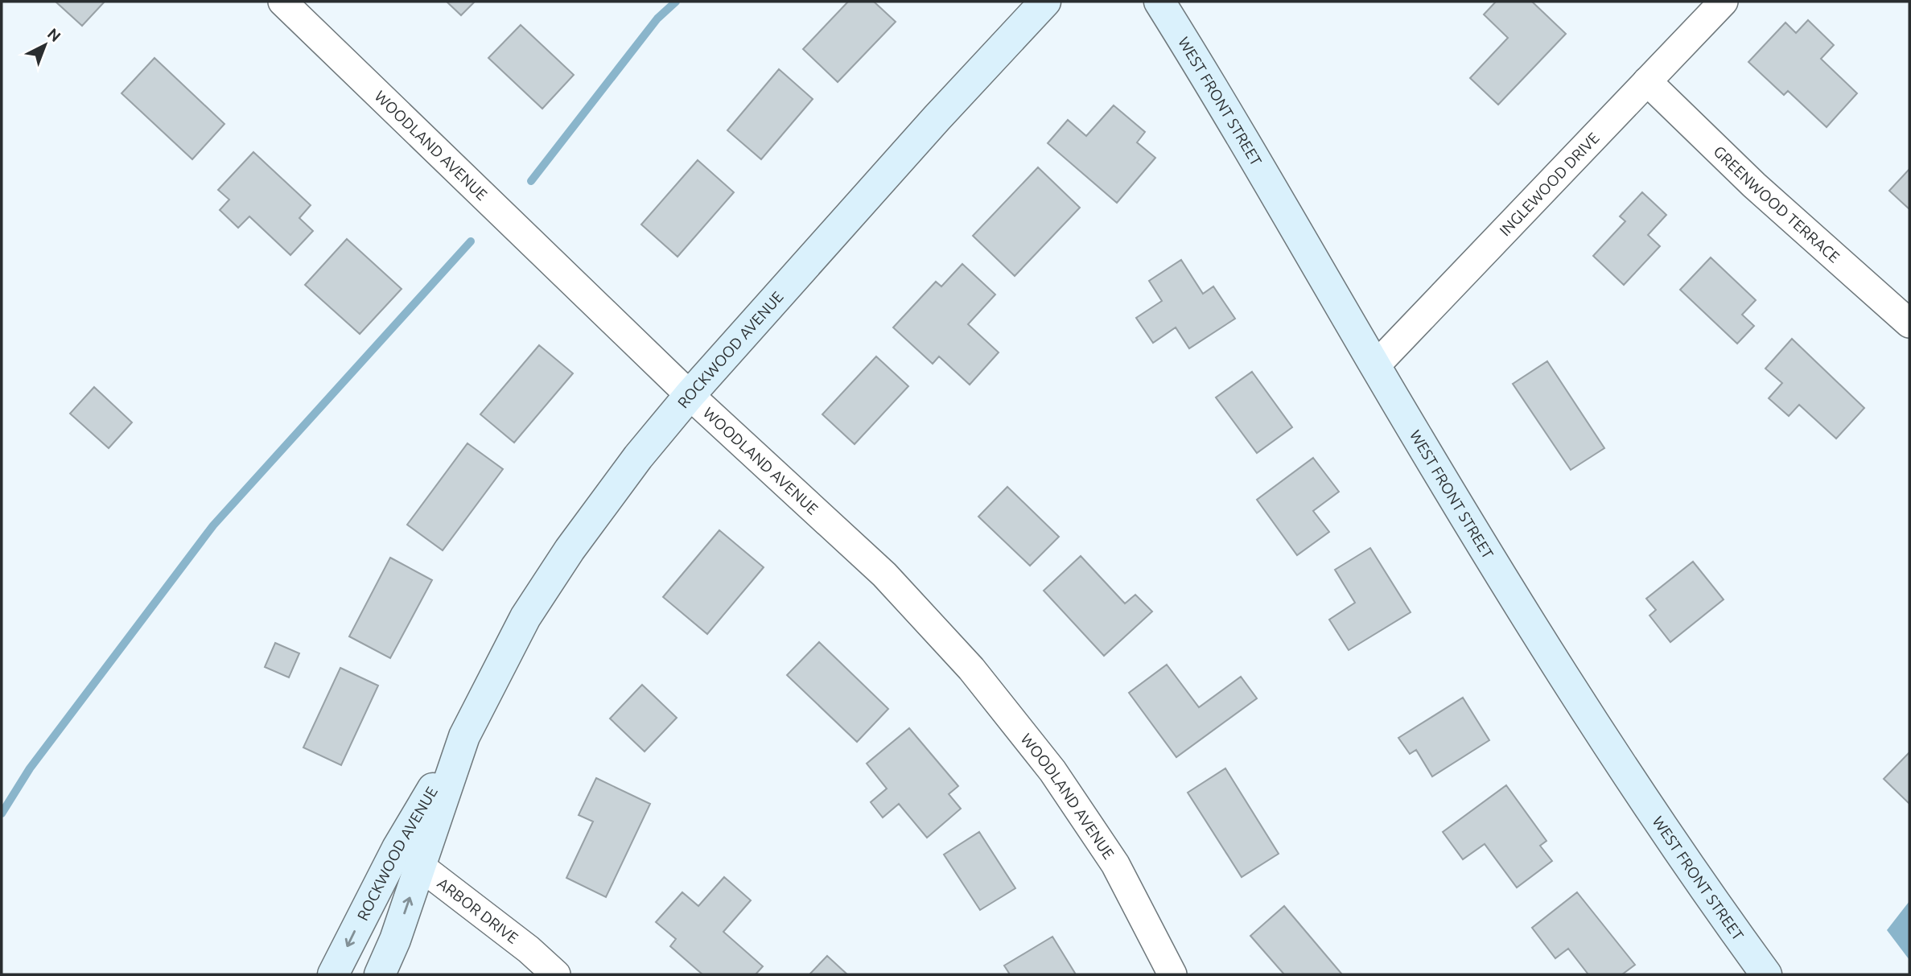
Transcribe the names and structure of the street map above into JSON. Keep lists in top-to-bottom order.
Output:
{
  "streets": {
    "street": [
      "WEST FRONT STREET",
      "WOODLAND AVENUE",
      "INGLEWOOD DRIVE",
      "GREENWOOD TERRACE",
      "ROCKWOOD AVENUE",
      "ARBOR DRIVE"
    ]
  },
  "crossings": [
    ["WEST FRONT STREET", "INGLEWOOD DRIVE"],
    ["WOODLAND AVENUE", "ROCKWOOD AVENUE"],
    ["INGLEWOOD DRIVE", "GREENWOOD TERRACE"],
    ["ROCKWOOD AVENUE", "ARBOR DRIVE"]
  ],
  "north": "top right"
}
